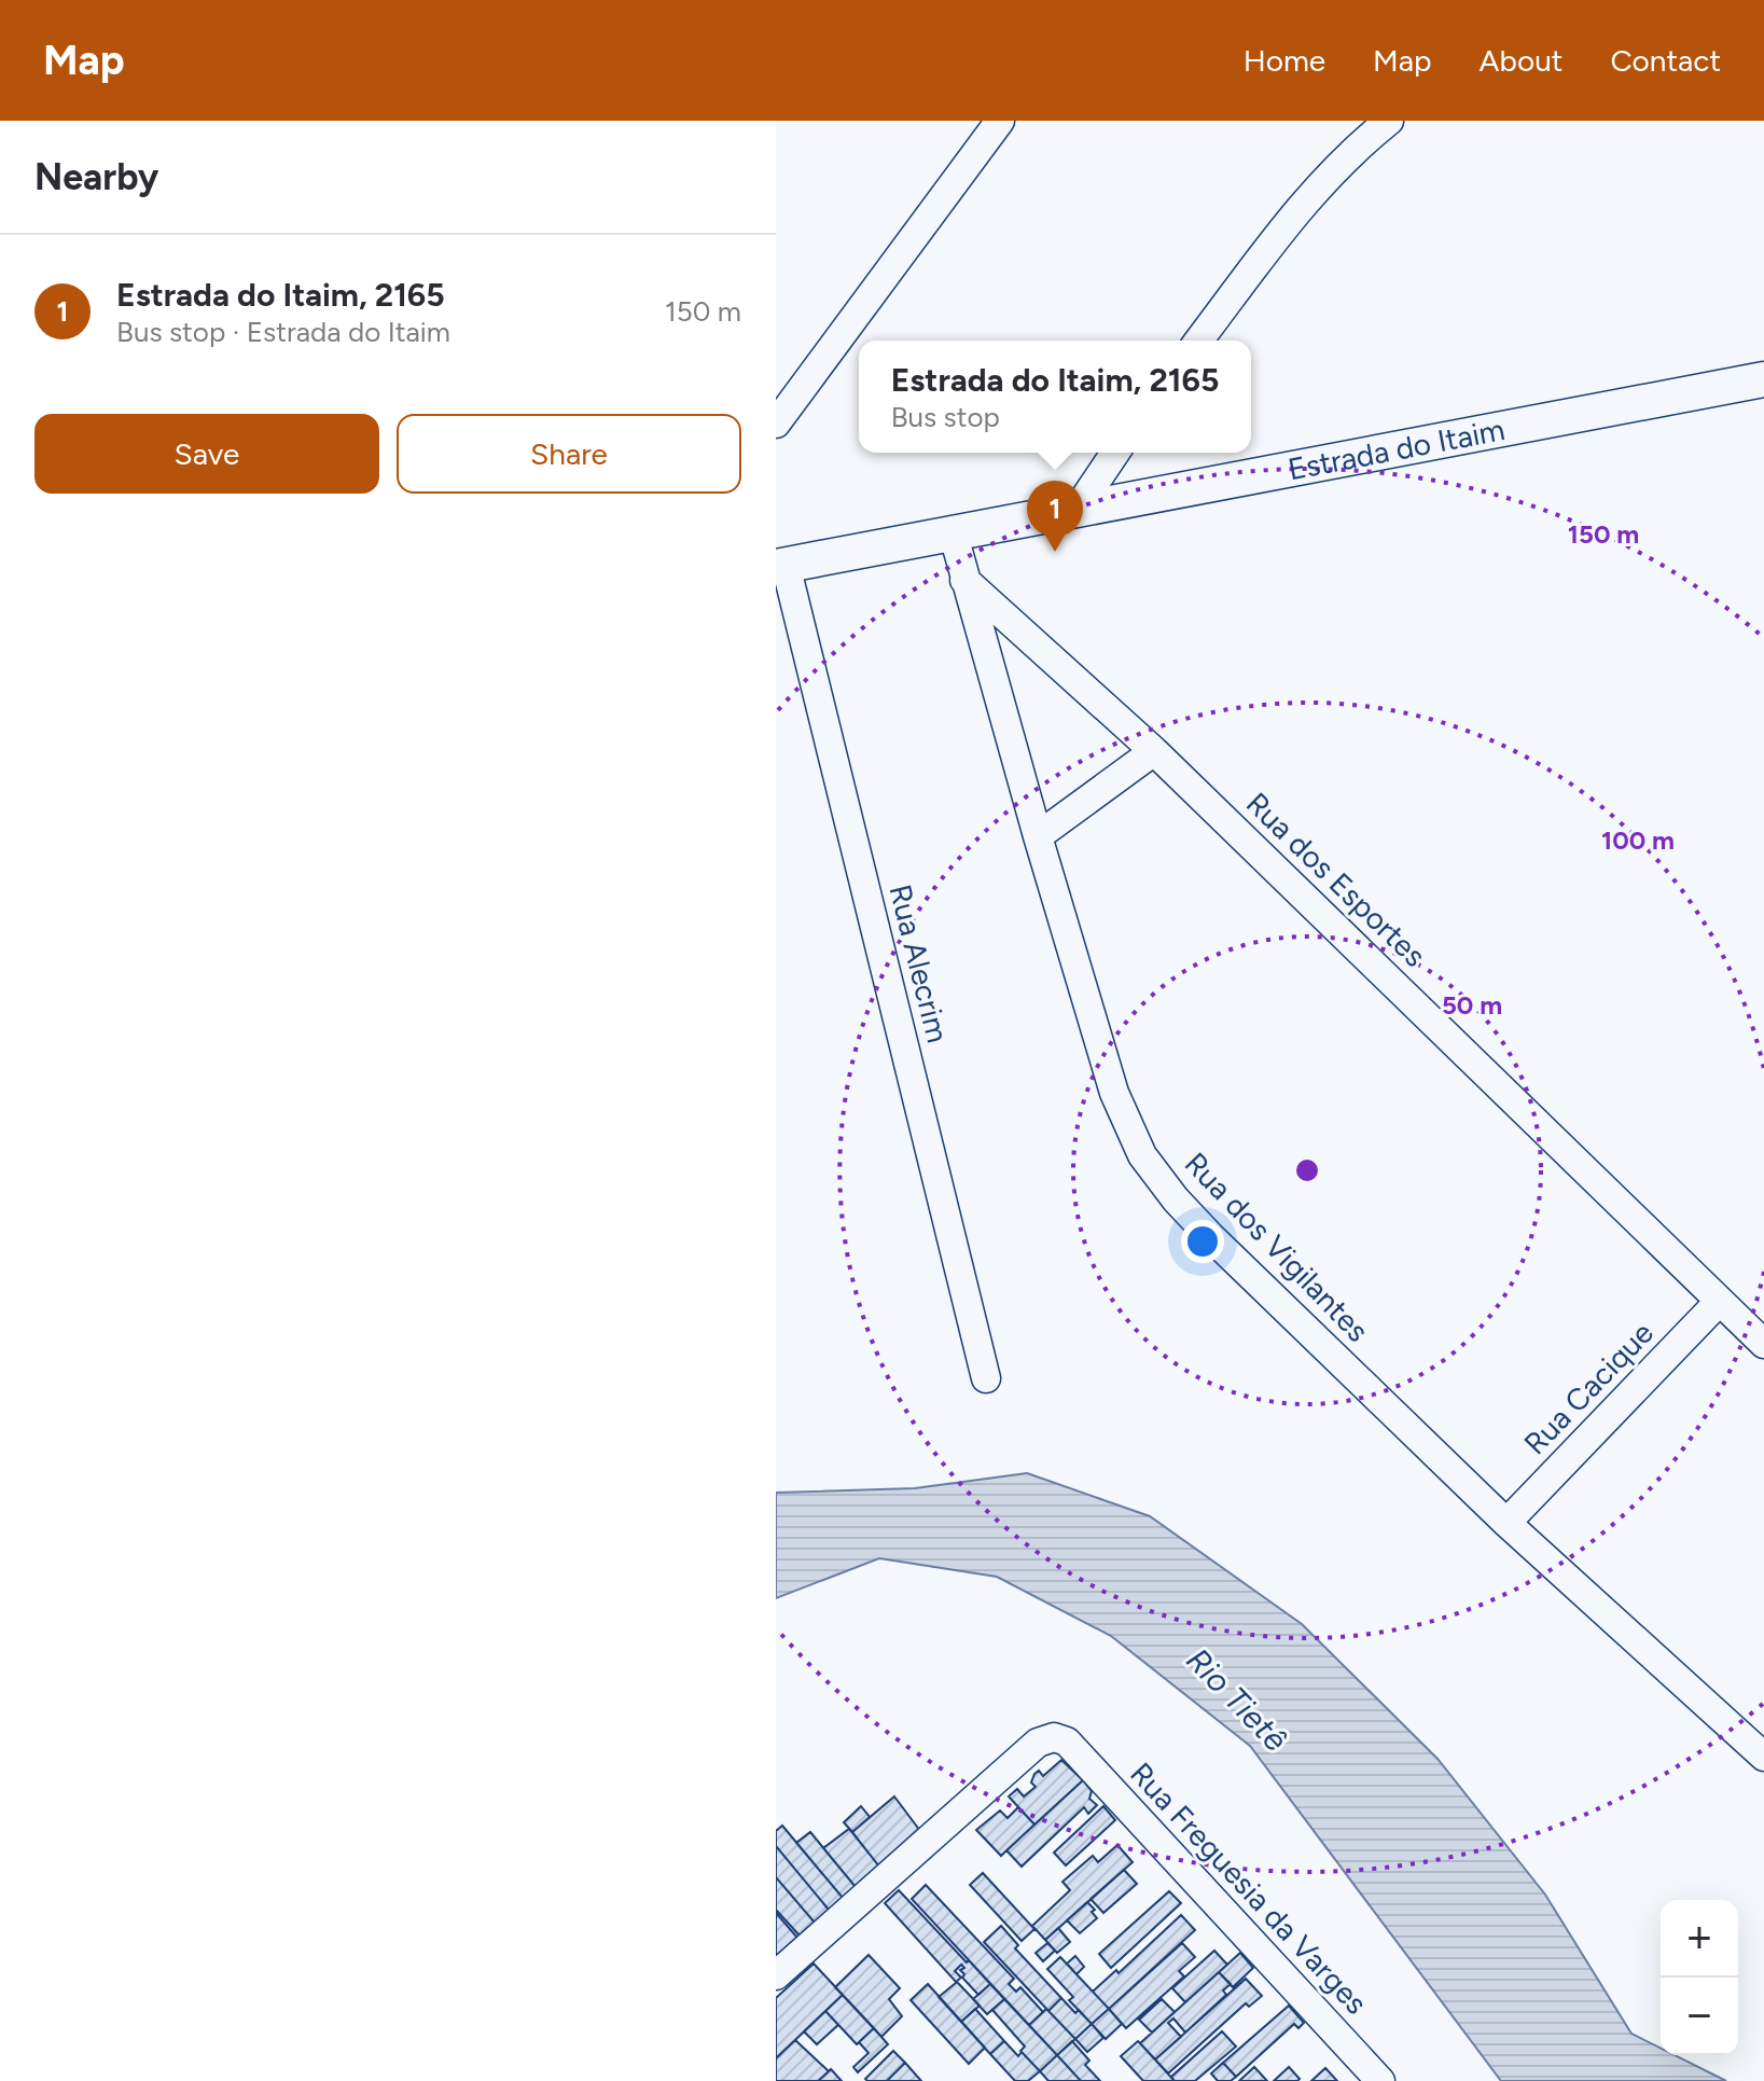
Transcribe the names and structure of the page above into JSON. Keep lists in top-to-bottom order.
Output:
{
  "streets": {
    "street": [
      "Estrada do Itaim",
      "Rua dos Esportes",
      "Rua Alecrim",
      "Rua dos Vigilantes",
      "Rua Cacique",
      "Rua Freguesia da Varges"
    ]
  },
  "crossings": [
    ["Estrada do Itaim", "Rua Alecrim"],
    ["Estrada do Itaim", "Rua dos Vigilantes"],
    ["Rua dos Esportes", "Rua dos Vigilantes"],
    ["Rua dos Esportes", "Rua Cacique"],
    ["Rua dos Vigilantes", "Rua Cacique"]
  ],
  "water": ["Rio Tietê"],
  "page": {
    "header": "Map",
    "nav": [
      "Home",
      "Map",
      "About",
      "Contact"
    ],
    "heading": "Nearby",
    "list": [
      {
        "mark": "1",
        "name": "Estrada do Itaim, 2165",
        "note": "Bus stop · Estrada do Itaim",
        "value": "150 m"
      }
    ],
    "popup": ["Estrada do Itaim, 2165", "Bus stop"],
    "buttons": ["Save", "Share"],
    "pins": "1",
    "map_buttons": ["+", "−"]
  },
  "rings": ["150 m", "100 m", "50 m"]
}
